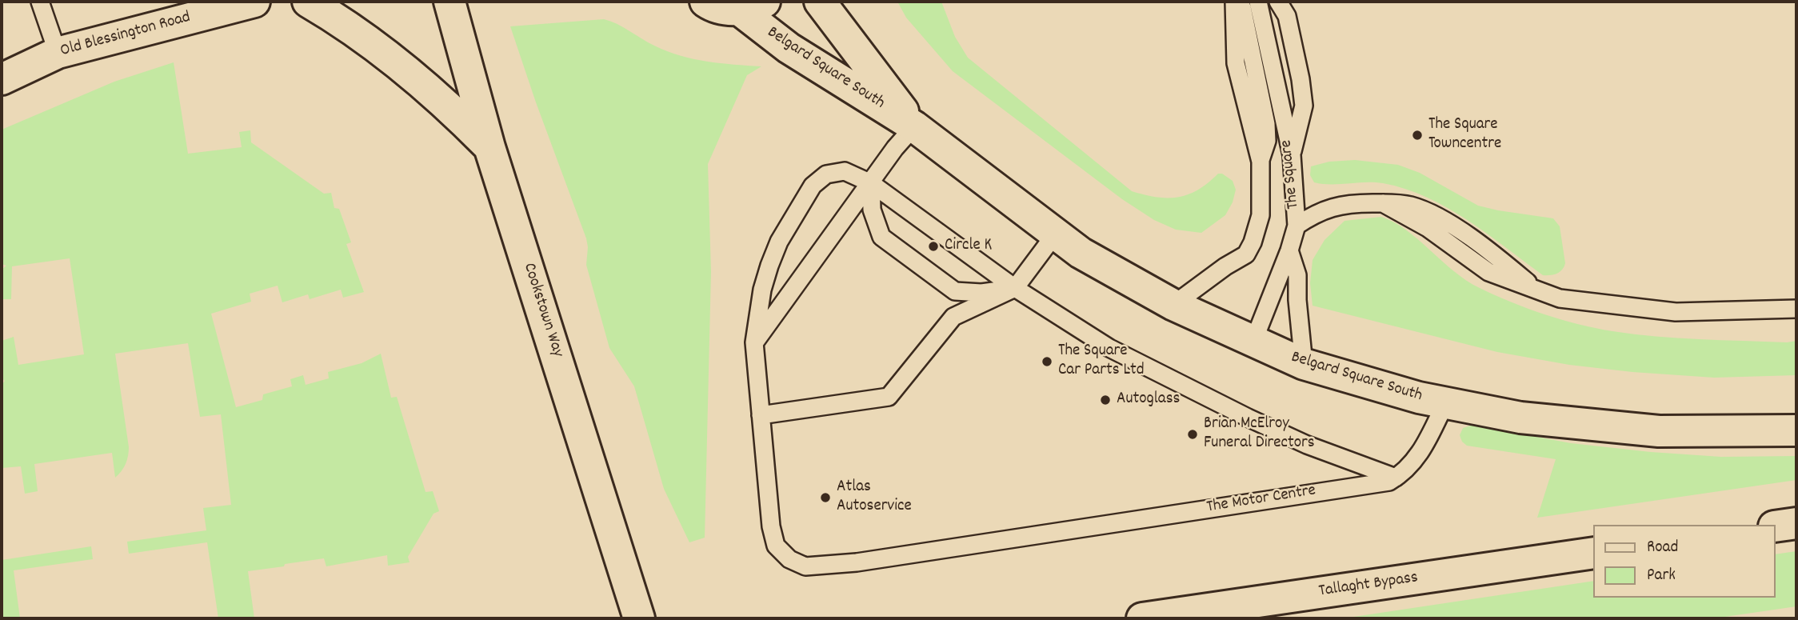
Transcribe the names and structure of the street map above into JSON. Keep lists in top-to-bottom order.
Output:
{
  "streets": {
    "street": [
      "Old Blessington Road",
      "Belgard Square South",
      "Cookstown Way",
      "Tallaght Bypass"
    ],
    "lane": ["The Square", "The Motor Centre"]
  },
  "crossings": [
    ["Belgard Square South", "The Square"]
  ],
  "places": [
    "The Square Towncentre",
    "Circle K",
    "The Square Car Parts Ltd",
    "Autoglass",
    "Brian McElroy Funeral Directors",
    "Atlas Autoservice"
  ],
  "legend": ["Road", "Park"]
}
